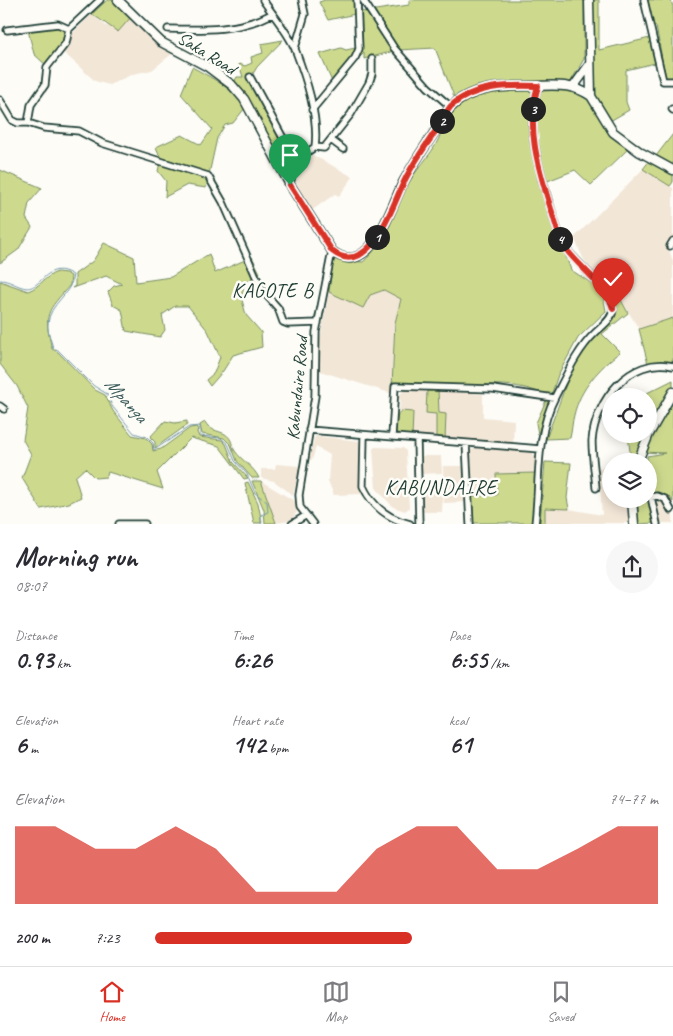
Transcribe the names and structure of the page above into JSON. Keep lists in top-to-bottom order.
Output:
{
  "streets": {
    "main road": ["Saka Road"],
    "street": ["Kabundaire Road"]
  },
  "crossings": [
    ["Saka Road", "Kabundaire Road"]
  ],
  "districts": ["KAGOTE B", "KABUNDAIRE"],
  "water": ["Mpanga"],
  "page": {
    "pins": [
      "3",
      "2",
      "1",
      "4"
    ],
    "heading": ["Morning run", "08:07"],
    "stats": [
      ["Distance", "0.93 km"],
      ["Time", "6:26"],
      ["Pace", "6:55 /km"],
      ["Elevation", "6 m"],
      ["Heart rate", "142 bpm"],
      ["kcal", "61"]
    ],
    "chart": ["Elevation", "74–77 m"],
    "list": [
      {
        "name": "200 m",
        "note": "7:23"
      }
    ],
    "tabs": ["Home", "Map", "Saved"]
  }
}
